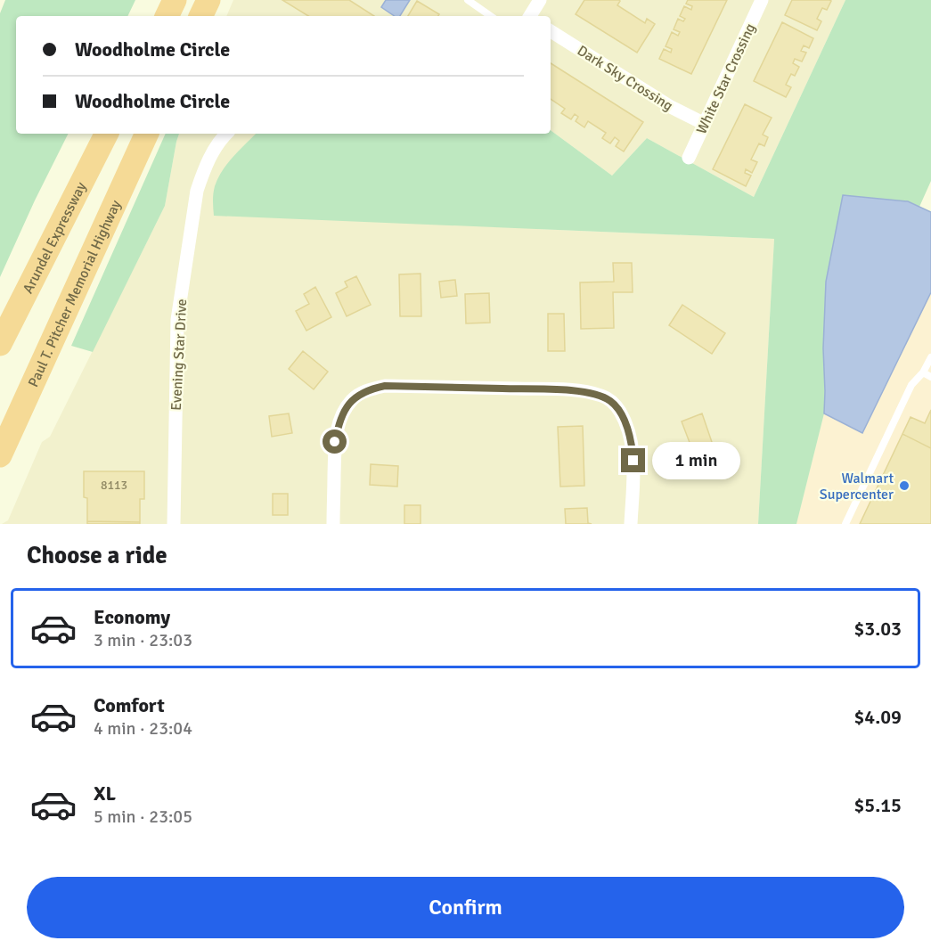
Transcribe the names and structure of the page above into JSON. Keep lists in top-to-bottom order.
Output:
{
  "streets": {
    "highway": ["Arundel Expressway", "Paul T. Pitcher Memorial Highway"],
    "street": ["Dark Sky Crossing", "White Star Crossing", "Evening Star Drive"]
  },
  "crossings": [
    ["Dark Sky Crossing", "White Star Crossing"]
  ],
  "places": ["Walmart Supercenter"],
  "house_numbers": ["8113"],
  "page": {
    "banner": ["Woodholme Circle", "Woodholme Circle"],
    "bubble": "1 min",
    "heading": "Choose a ride",
    "list": [
      {
        "name": "Economy",
        "note": "3 min · 23:03",
        "value": "$3.03"
      },
      {
        "name": "Comfort",
        "note": "4 min · 23:04",
        "value": "$4.09"
      },
      {
        "name": "XL",
        "note": "5 min · 23:05",
        "value": "$5.15"
      }
    ],
    "buttons": "Confirm"
  }
}
